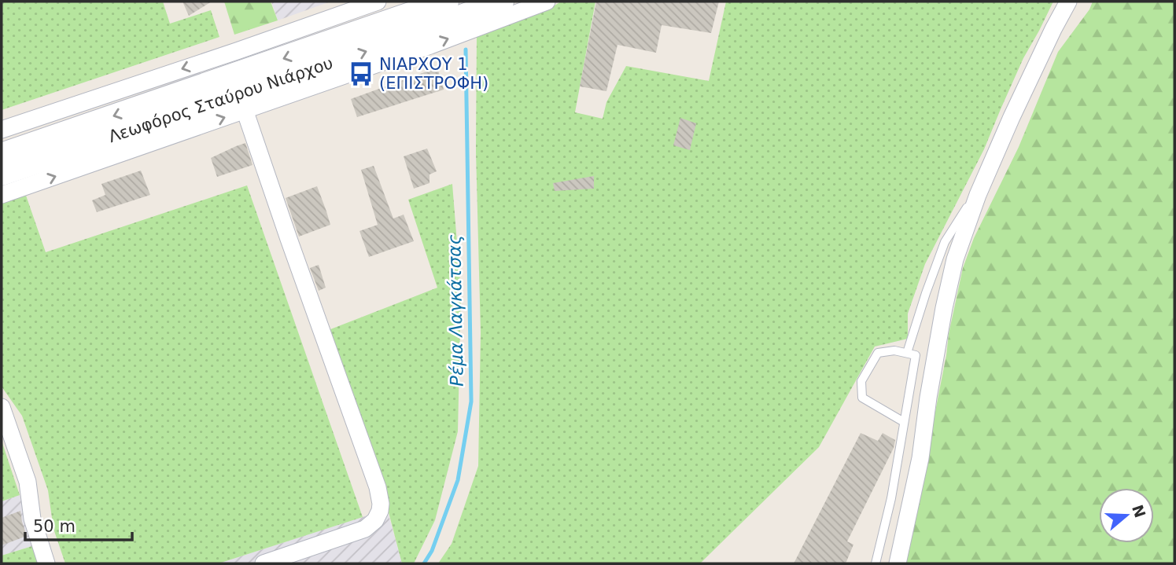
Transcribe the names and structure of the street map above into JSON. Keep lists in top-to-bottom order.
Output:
{
  "streets": {
    "main road": ["Λεωφόρος Σταύρου Νιάρχου"]
  },
  "water": ["Ρέμα Λαγκάτσας"],
  "places": {
    "bus stop": ["ΝΙΑΡΧΟΥ 1 (ΕΠΙΣΤΡΟΦΗ)"]
  },
  "scale_bar": "50 m",
  "north": "right"
}
